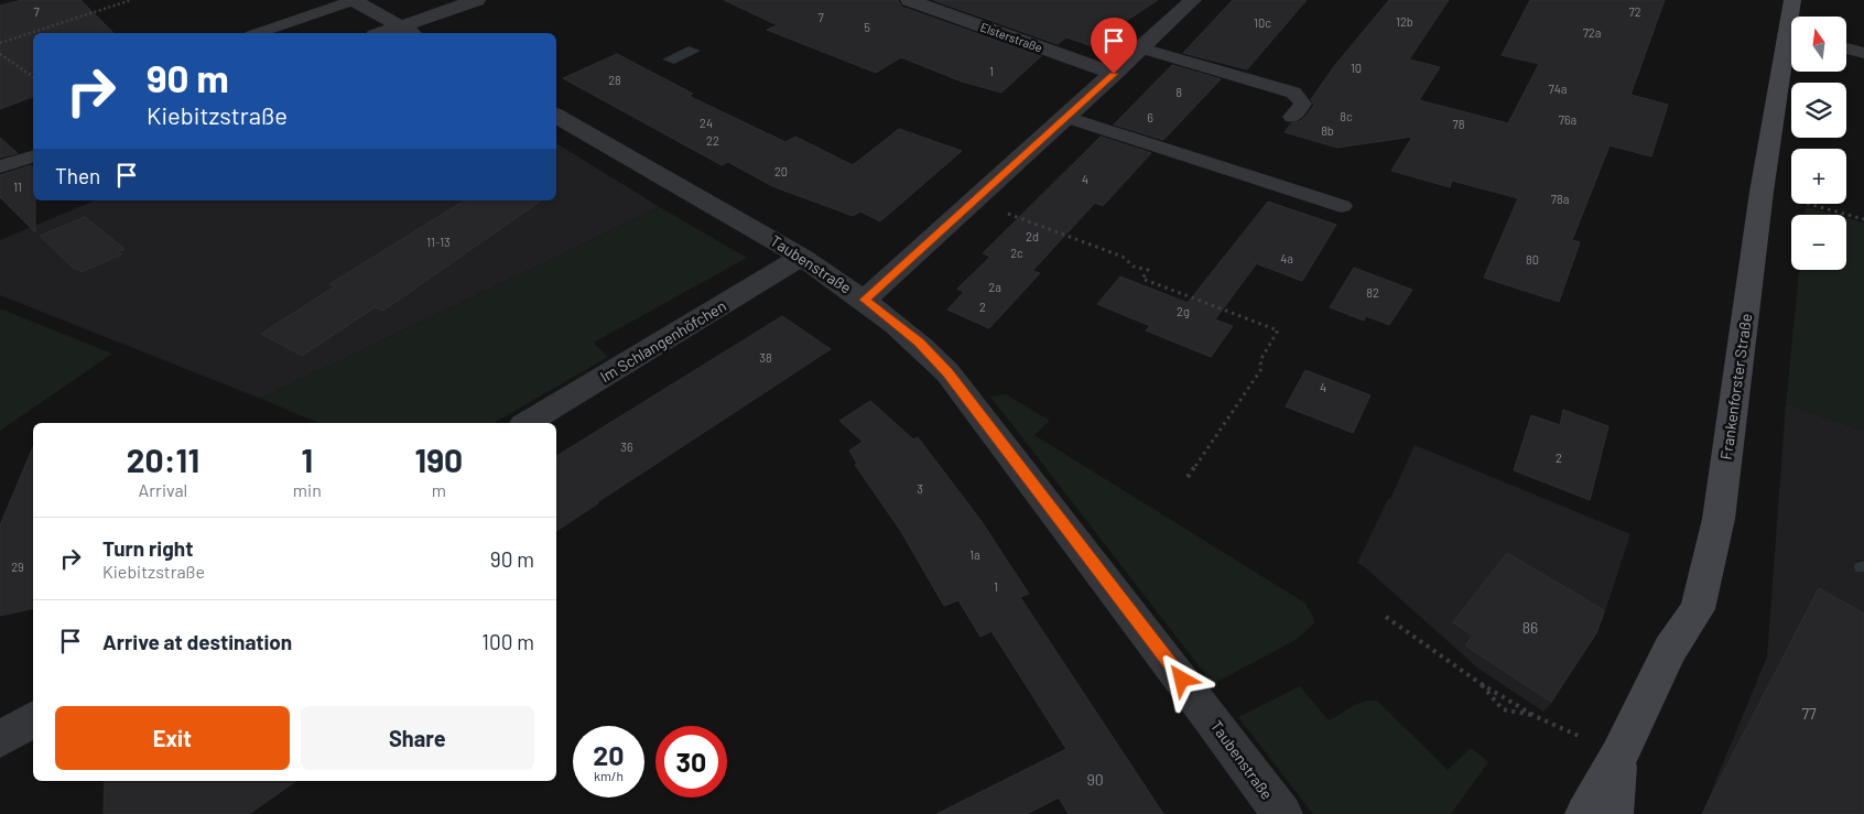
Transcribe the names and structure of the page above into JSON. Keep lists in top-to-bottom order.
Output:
{
  "streets": {
    "main road": ["Frankenforster Straße"],
    "street": ["Elsterstraße", "Taubenstraße", "Im Schlangenhöfchen"]
  },
  "crossings": [
    ["Taubenstraße", "Im Schlangenhöfchen"]
  ],
  "house_numbers": [
    "7",
    "72",
    "7",
    "12b",
    "10c",
    "5",
    "72a",
    "10",
    "1",
    "28",
    "74a",
    "8",
    "8c",
    "6",
    "76a",
    "24",
    "78",
    "8b",
    "22",
    "20",
    "4",
    "11",
    "78a",
    "2d",
    "11-13",
    "2c",
    "4a",
    "80",
    "2a",
    "82",
    "2",
    "2g",
    "38",
    "4",
    "36",
    "2",
    "3",
    "1a",
    "29",
    "1",
    "86",
    "77",
    "90"
  ],
  "north": "top",
  "page": {
    "map_buttons": ["+", "−"],
    "turn": ["90 m", "Kiebitzstraße"],
    "then": "Then",
    "eta": [
      "20:11",
      "Arrival",
      "1",
      "min",
      "190",
      "m"
    ],
    "list": [
      {
        "name": "Turn right",
        "note": "Kiebitzstraße",
        "value": "90 m"
      },
      {
        "name": "Arrive at destination",
        "value": "100 m"
      }
    ],
    "buttons": ["Exit", "Share"],
    "speed": "20 km/h",
    "limit": "30"
  }
}
